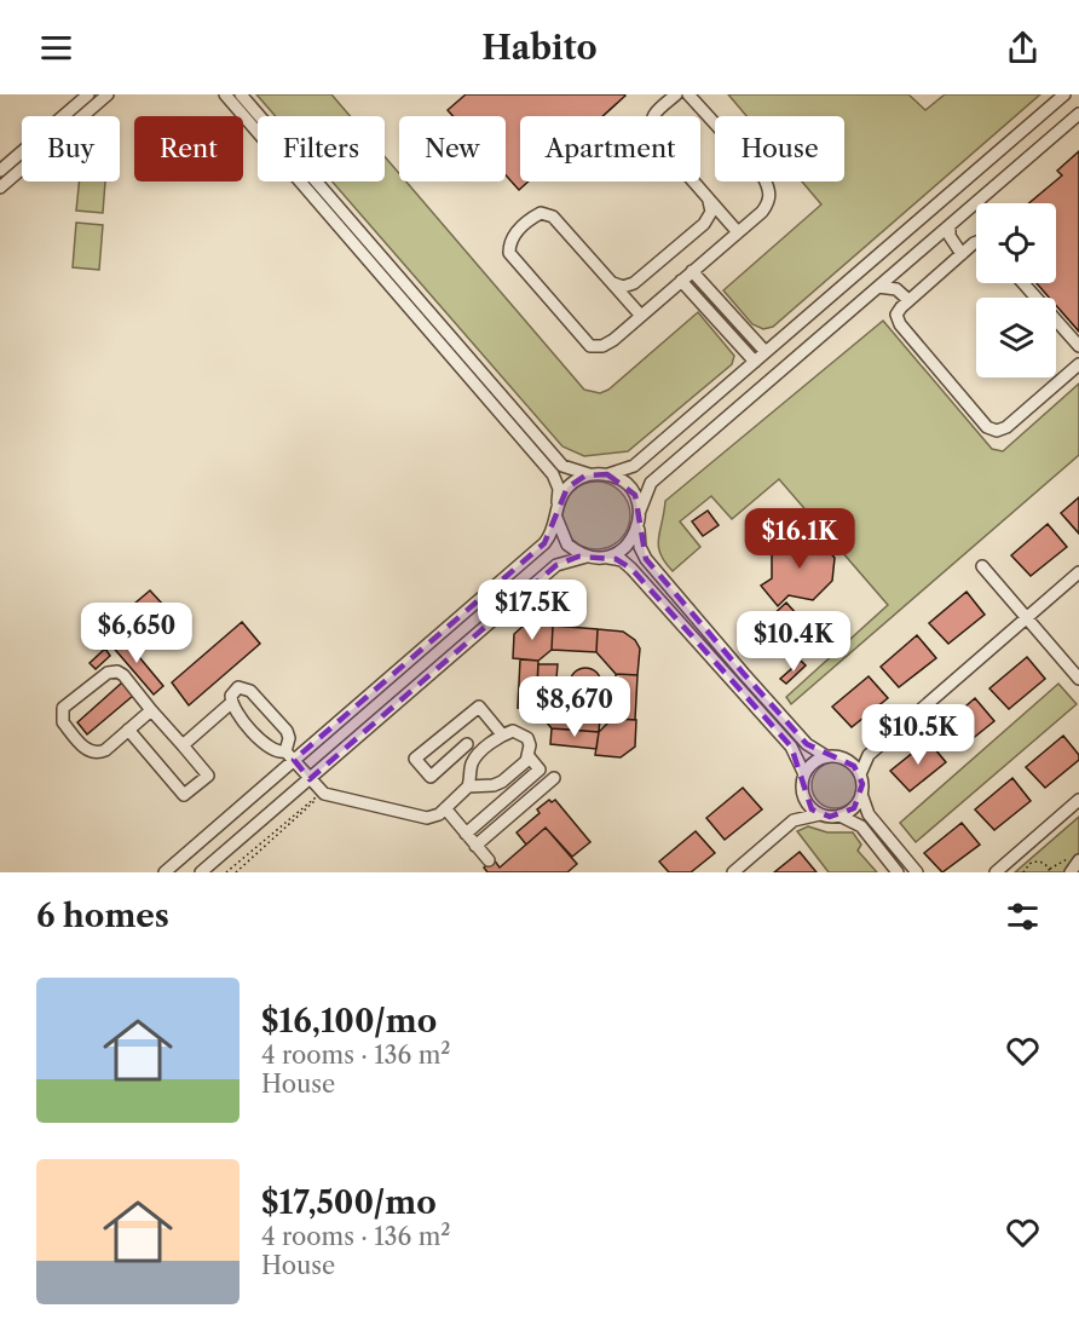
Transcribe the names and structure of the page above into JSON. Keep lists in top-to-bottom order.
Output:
{
  "page": {
    "header": "Habito",
    "chip": [
      "Buy",
      "Rent",
      "Filters",
      "New",
      "Apartment",
      "House"
    ],
    "price": [
      "$16.1K",
      "$17.5K",
      "$6,650",
      "$10.4K",
      "$8,670",
      "$10.5K"
    ],
    "heading": "6 homes",
    "list": [
      {
        "name": "$16,100/mo",
        "note": "4 rooms · 136 m² · House"
      },
      {
        "name": "$17,500/mo",
        "note": "4 rooms · 136 m² · House"
      }
    ]
  }
}
